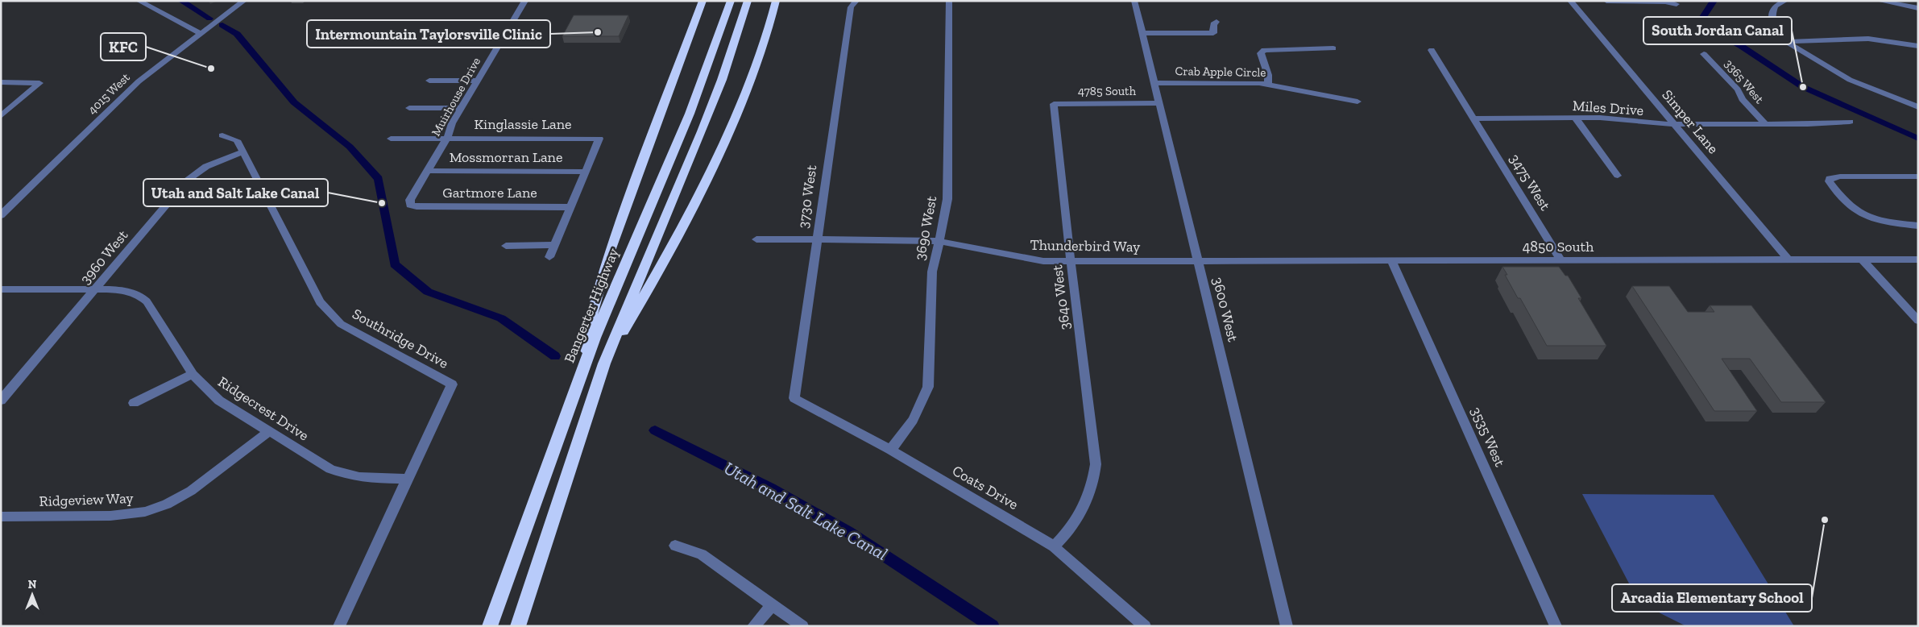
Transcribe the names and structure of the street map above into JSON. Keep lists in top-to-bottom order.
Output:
{
  "streets": {
    "highway": ["Bangerter Highway"],
    "street": [
      "Crab Apple Circle",
      "3365 West",
      "4785 South",
      "4015 West",
      "Muirhouse Drive",
      "Miles Drive",
      "Simper Lane",
      "Kinglassie Lane",
      "Mossmorran Lane",
      "3475 West",
      "Gartmore Lane",
      "3730 West",
      "3690 West",
      "Thunderbird Way",
      "4850 South",
      "3960 West",
      "3640 West",
      "3600 West",
      "Southridge Drive",
      "Ridgecrest Drive",
      "3535 West",
      "Coats Drive",
      "Ridgeview Way"
    ]
  },
  "crossings": [
    ["Crab Apple Circle", "3600 West"],
    ["3365 West", "Miles Drive"],
    ["4785 South", "3640 West"],
    ["4785 South", "3600 West"],
    ["Muirhouse Drive", "Kinglassie Lane"],
    ["Muirhouse Drive", "Mossmorran Lane"],
    ["Muirhouse Drive", "Gartmore Lane"],
    ["Miles Drive", "Simper Lane"],
    ["Miles Drive", "3475 West"],
    ["Simper Lane", "4850 South"],
    ["Kinglassie Lane", "Mossmorran Lane"],
    ["3475 West", "4850 South"],
    ["3730 West", "Thunderbird Way"],
    ["3730 West", "Coats Drive"],
    ["3690 West", "Thunderbird Way"],
    ["3690 West", "Coats Drive"],
    ["Thunderbird Way", "4850 South"],
    ["Thunderbird Way", "3640 West"],
    ["Thunderbird Way", "3600 West"],
    ["4850 South", "3600 West"],
    ["4850 South", "3535 West"],
    ["3960 West", "Southridge Drive"],
    ["3960 West", "Ridgecrest Drive"],
    ["3640 West", "Coats Drive"],
    ["Southridge Drive", "Ridgecrest Drive"],
    ["Ridgecrest Drive", "Ridgeview Way"]
  ],
  "water": ["Utah and Salt Lake Canal"],
  "places": [
    "Intermountain Taylorsville Clinic",
    "KFC",
    "South Jordan Canal",
    "Utah and Salt Lake Canal",
    "Arcadia Elementary School"
  ],
  "north": "top"
}
